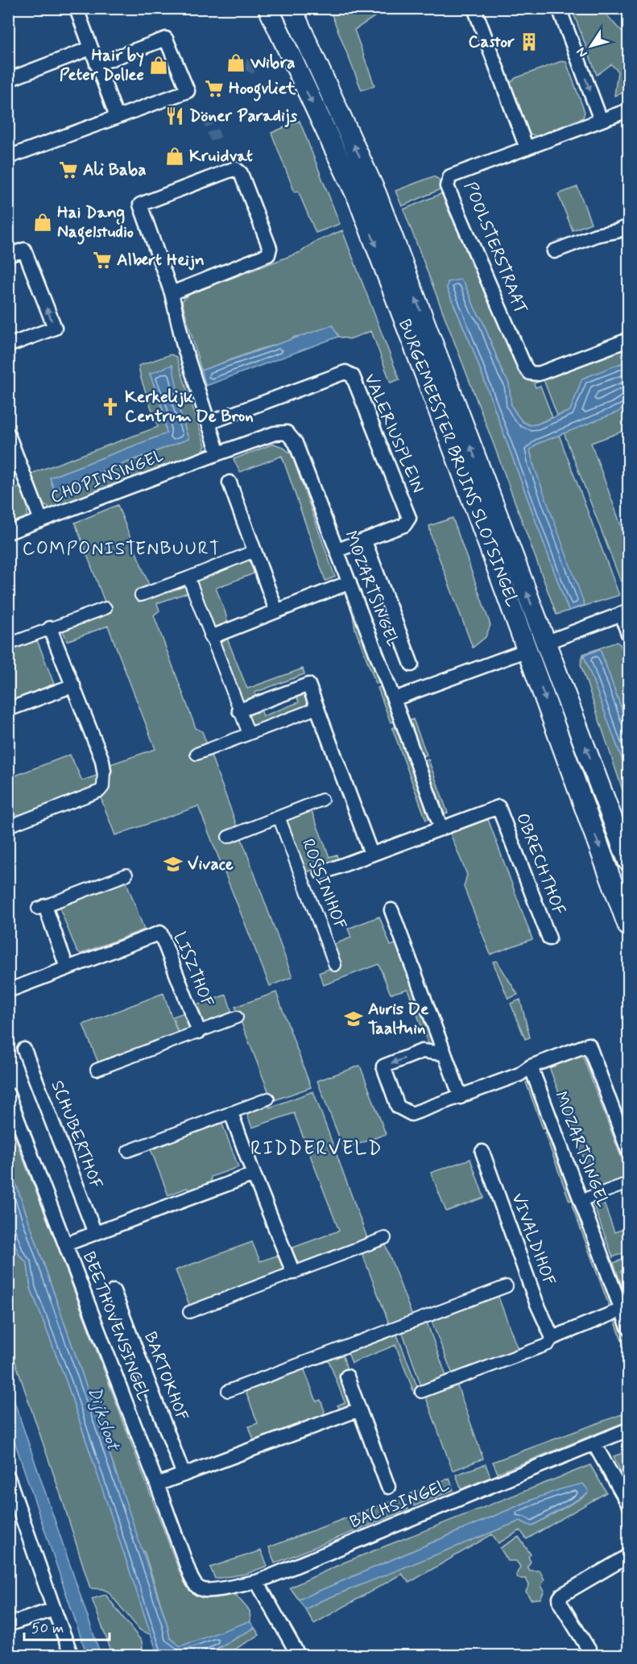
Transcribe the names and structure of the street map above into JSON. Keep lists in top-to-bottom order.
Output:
{
  "streets": {
    "main road": ["BURGEMEESTER BRUINS SLOTSINGEL"],
    "street": [
      "POOLSTERSTRAAT",
      "VALERIUSPLEIN",
      "CHOPINSINGEL",
      "MOZARTSINGEL",
      "OBRECHTHOF",
      "ROSSINIHOF",
      "LISZTHOF",
      "SCHUBERTHOF",
      "VIVALDIHOF",
      "BEETHOVENSINGEL",
      "BARTOKHOF",
      "BACHSINGEL"
    ]
  },
  "crossings": [
    ["VALERIUSPLEIN", "MOZARTSINGEL"],
    ["CHOPINSINGEL", "MOZARTSINGEL"],
    ["MOZARTSINGEL", "OBRECHTHOF"],
    ["MOZARTSINGEL", "ROSSINIHOF"],
    ["OBRECHTHOF", "ROSSINIHOF"],
    ["BEETHOVENSINGEL", "BACHSINGEL"]
  ],
  "districts": ["COMPONISTENBUURT", "RIDDERVELD"],
  "water": ["Dijksloot"],
  "places": {
    "building": ["Castor"],
    "shop": [
      "Wibra",
      "Hair by Peter Dollee",
      "Kruidvat",
      "Hai Dang Nagelstudio"
    ],
    "supermarket": ["Hoogvliet", "Ali Baba", "Albert Heijn"],
    "restaurant": ["Döner Paradijs"],
    "church": ["Kerkelijk Centrum De Bron"],
    "school or university": ["Vivace", "Auris De Taaltuin"]
  },
  "scale_bar": "50 m",
  "north": "bottom left"
}
